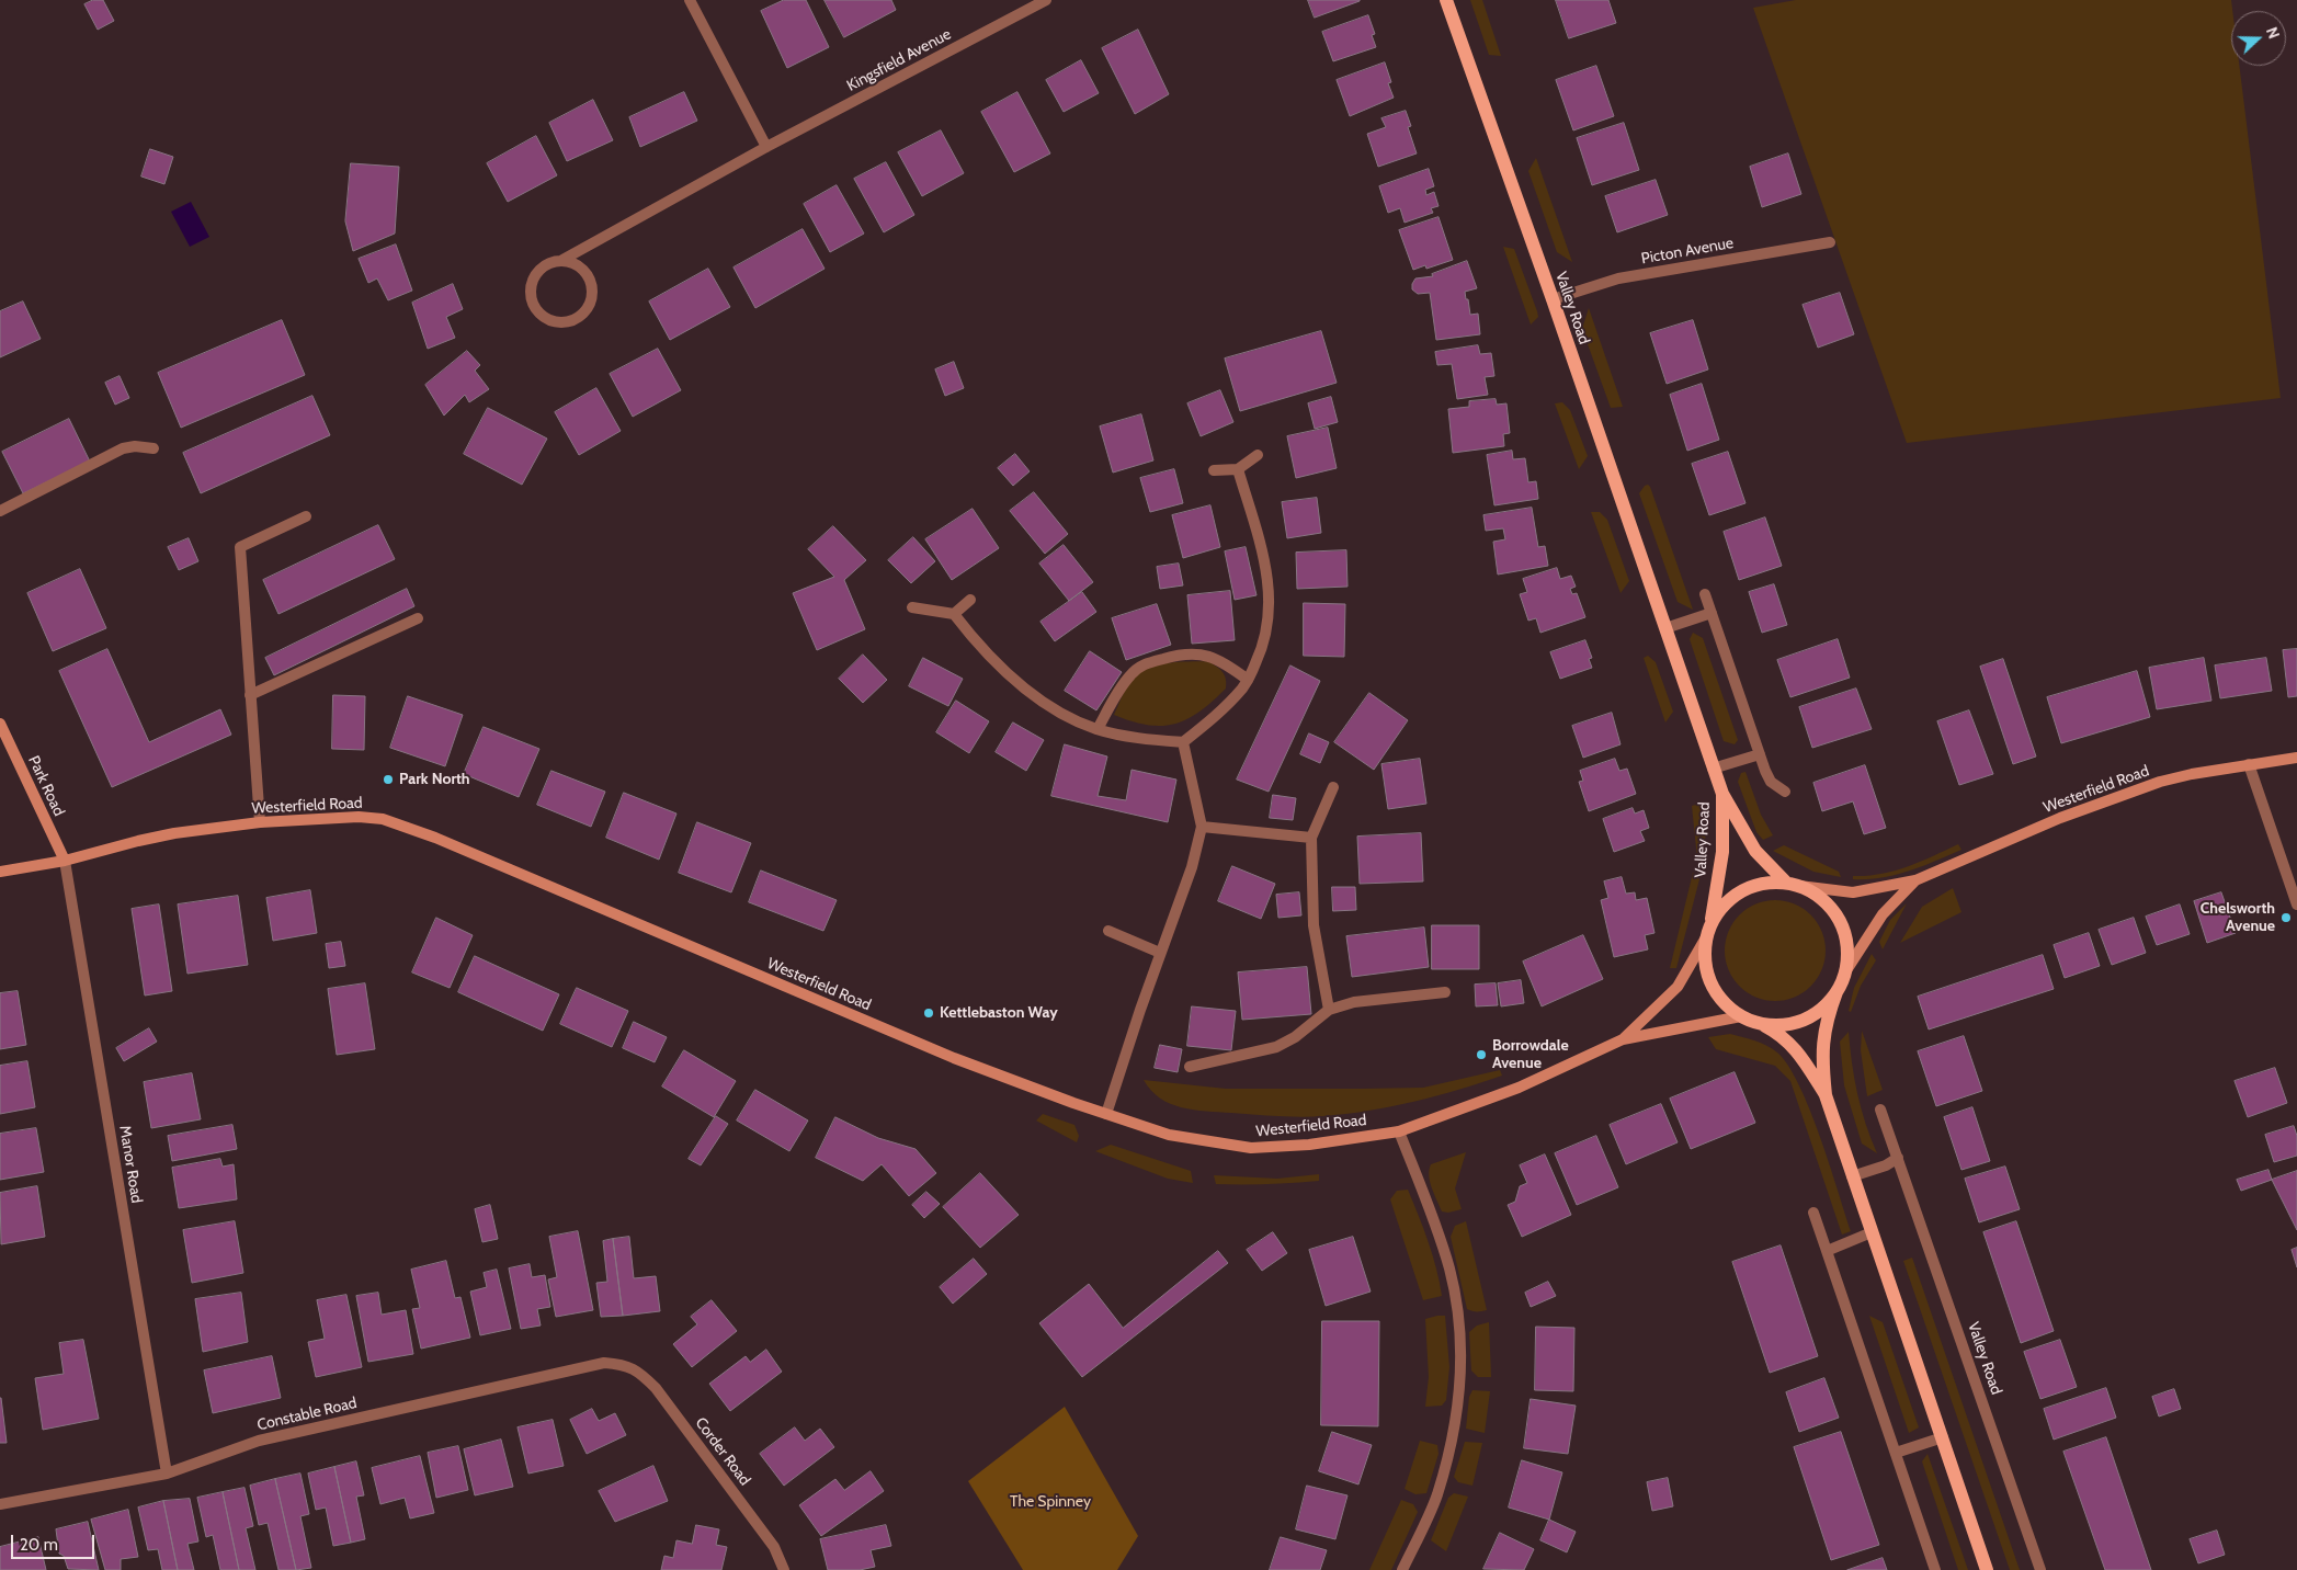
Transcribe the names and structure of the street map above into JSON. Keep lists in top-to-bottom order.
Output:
{
  "streets": {
    "main road": ["Valley Road", "Park Road", "Westerfield Road"],
    "street": [
      "Kingsfield Avenue",
      "Picton Avenue",
      "Manor Road",
      "Constable Road",
      "Corder Road"
    ]
  },
  "crossings": [
    ["Picton Avenue", "Valley Road"],
    ["Valley Road", "Westerfield Road"],
    ["Park Road", "Westerfield Road"],
    ["Park Road", "Manor Road"],
    ["Westerfield Road", "Manor Road"],
    ["Manor Road", "Constable Road"],
    ["Constable Road", "Corder Road"]
  ],
  "parks": ["The Spinney"],
  "places": [
    "Park North",
    "Chelsworth Avenue",
    "Kettlebaston Way",
    "Borrowdale Avenue"
  ],
  "scale_bar": "20 m",
  "north": "right"
}
